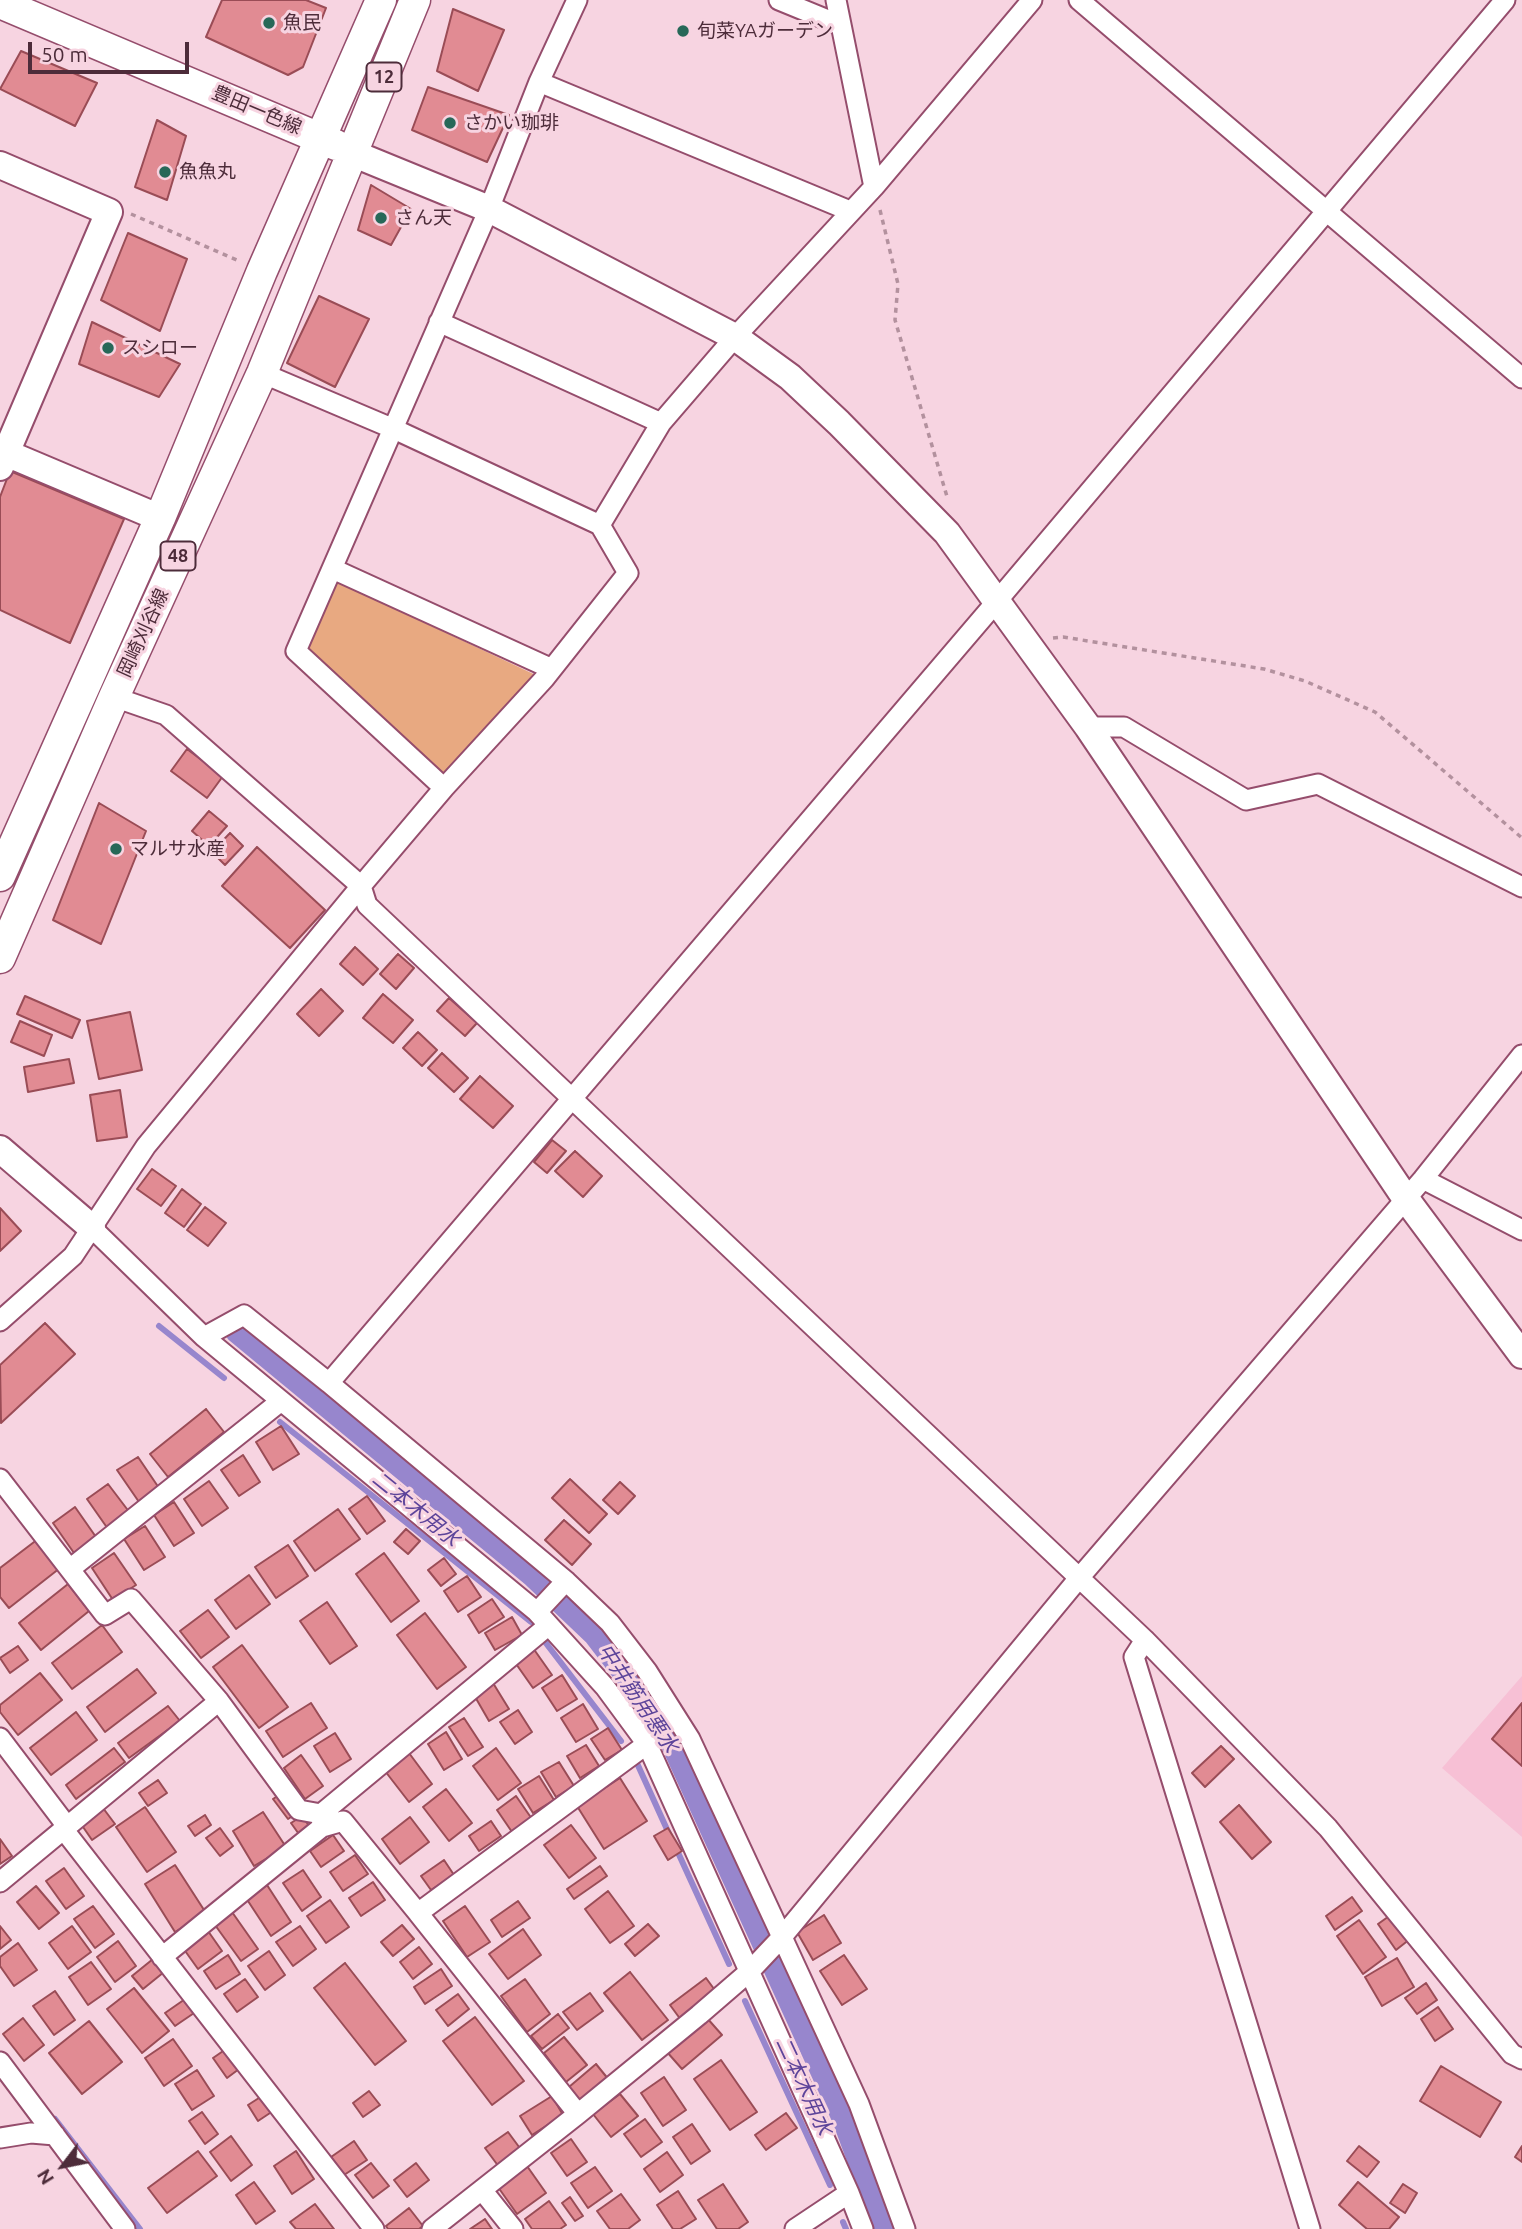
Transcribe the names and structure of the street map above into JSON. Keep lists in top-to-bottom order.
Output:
{
  "streets": {
    "main road": [
      "12",
      "豊田一色線",
      "48",
      "岡崎刈谷線"
    ]
  },
  "crossings": [
    ["12", "豊田一色線"],
    ["12", "岡崎刈谷線"],
    ["豊田一色線", "岡崎刈谷線"]
  ],
  "water": ["二本木用水", "中井筋用悪水"],
  "places": [
    "魚民",
    "旬菜YAガーデン",
    "さかい珈琲",
    "魚魚丸",
    "さん天",
    "スシロー",
    "マルサ水産"
  ],
  "scale_bar": "50 m",
  "north": "bottom left"
}
